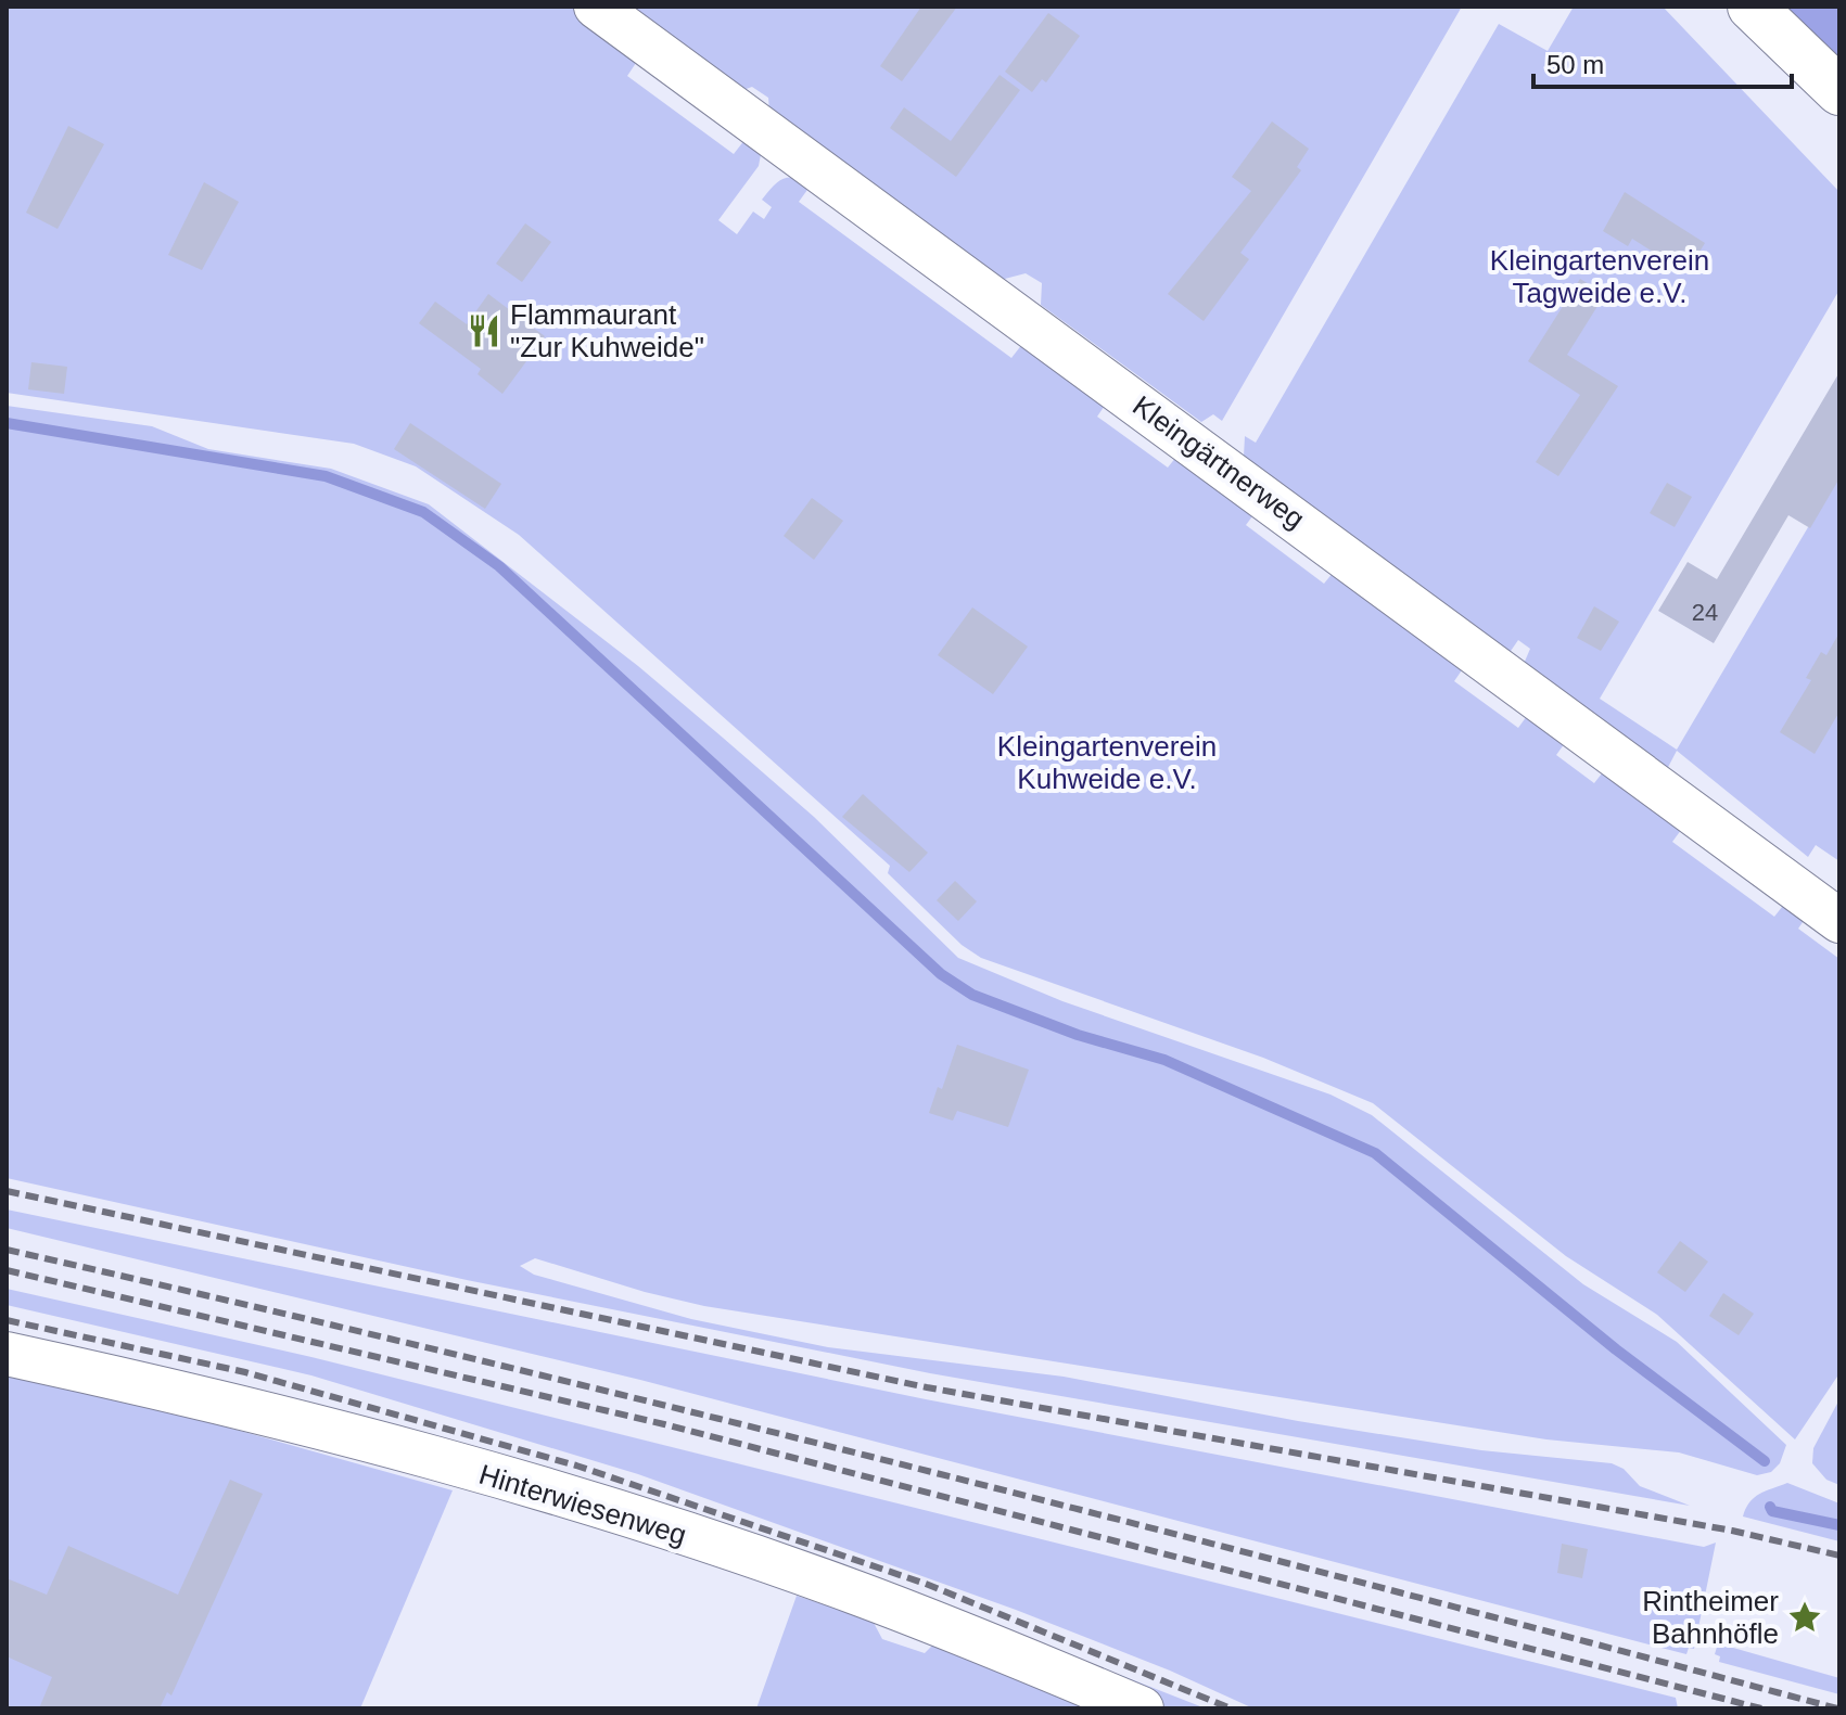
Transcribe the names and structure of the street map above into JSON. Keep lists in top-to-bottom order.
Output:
{
  "streets": {
    "lane": ["Kleingärtnerweg", "Hinterwiesenweg"]
  },
  "parks": ["Kleingartenverein Tagweide e.V.", "Kleingartenverein Kuhweide e.V."],
  "places": {
    "restaurant": ["Flammaurant \"Zur Kuhweide\""],
    "place": ["Rintheimer Bahnhöfle"]
  },
  "house_numbers": ["24"],
  "scale_bar": "50 m"
}
